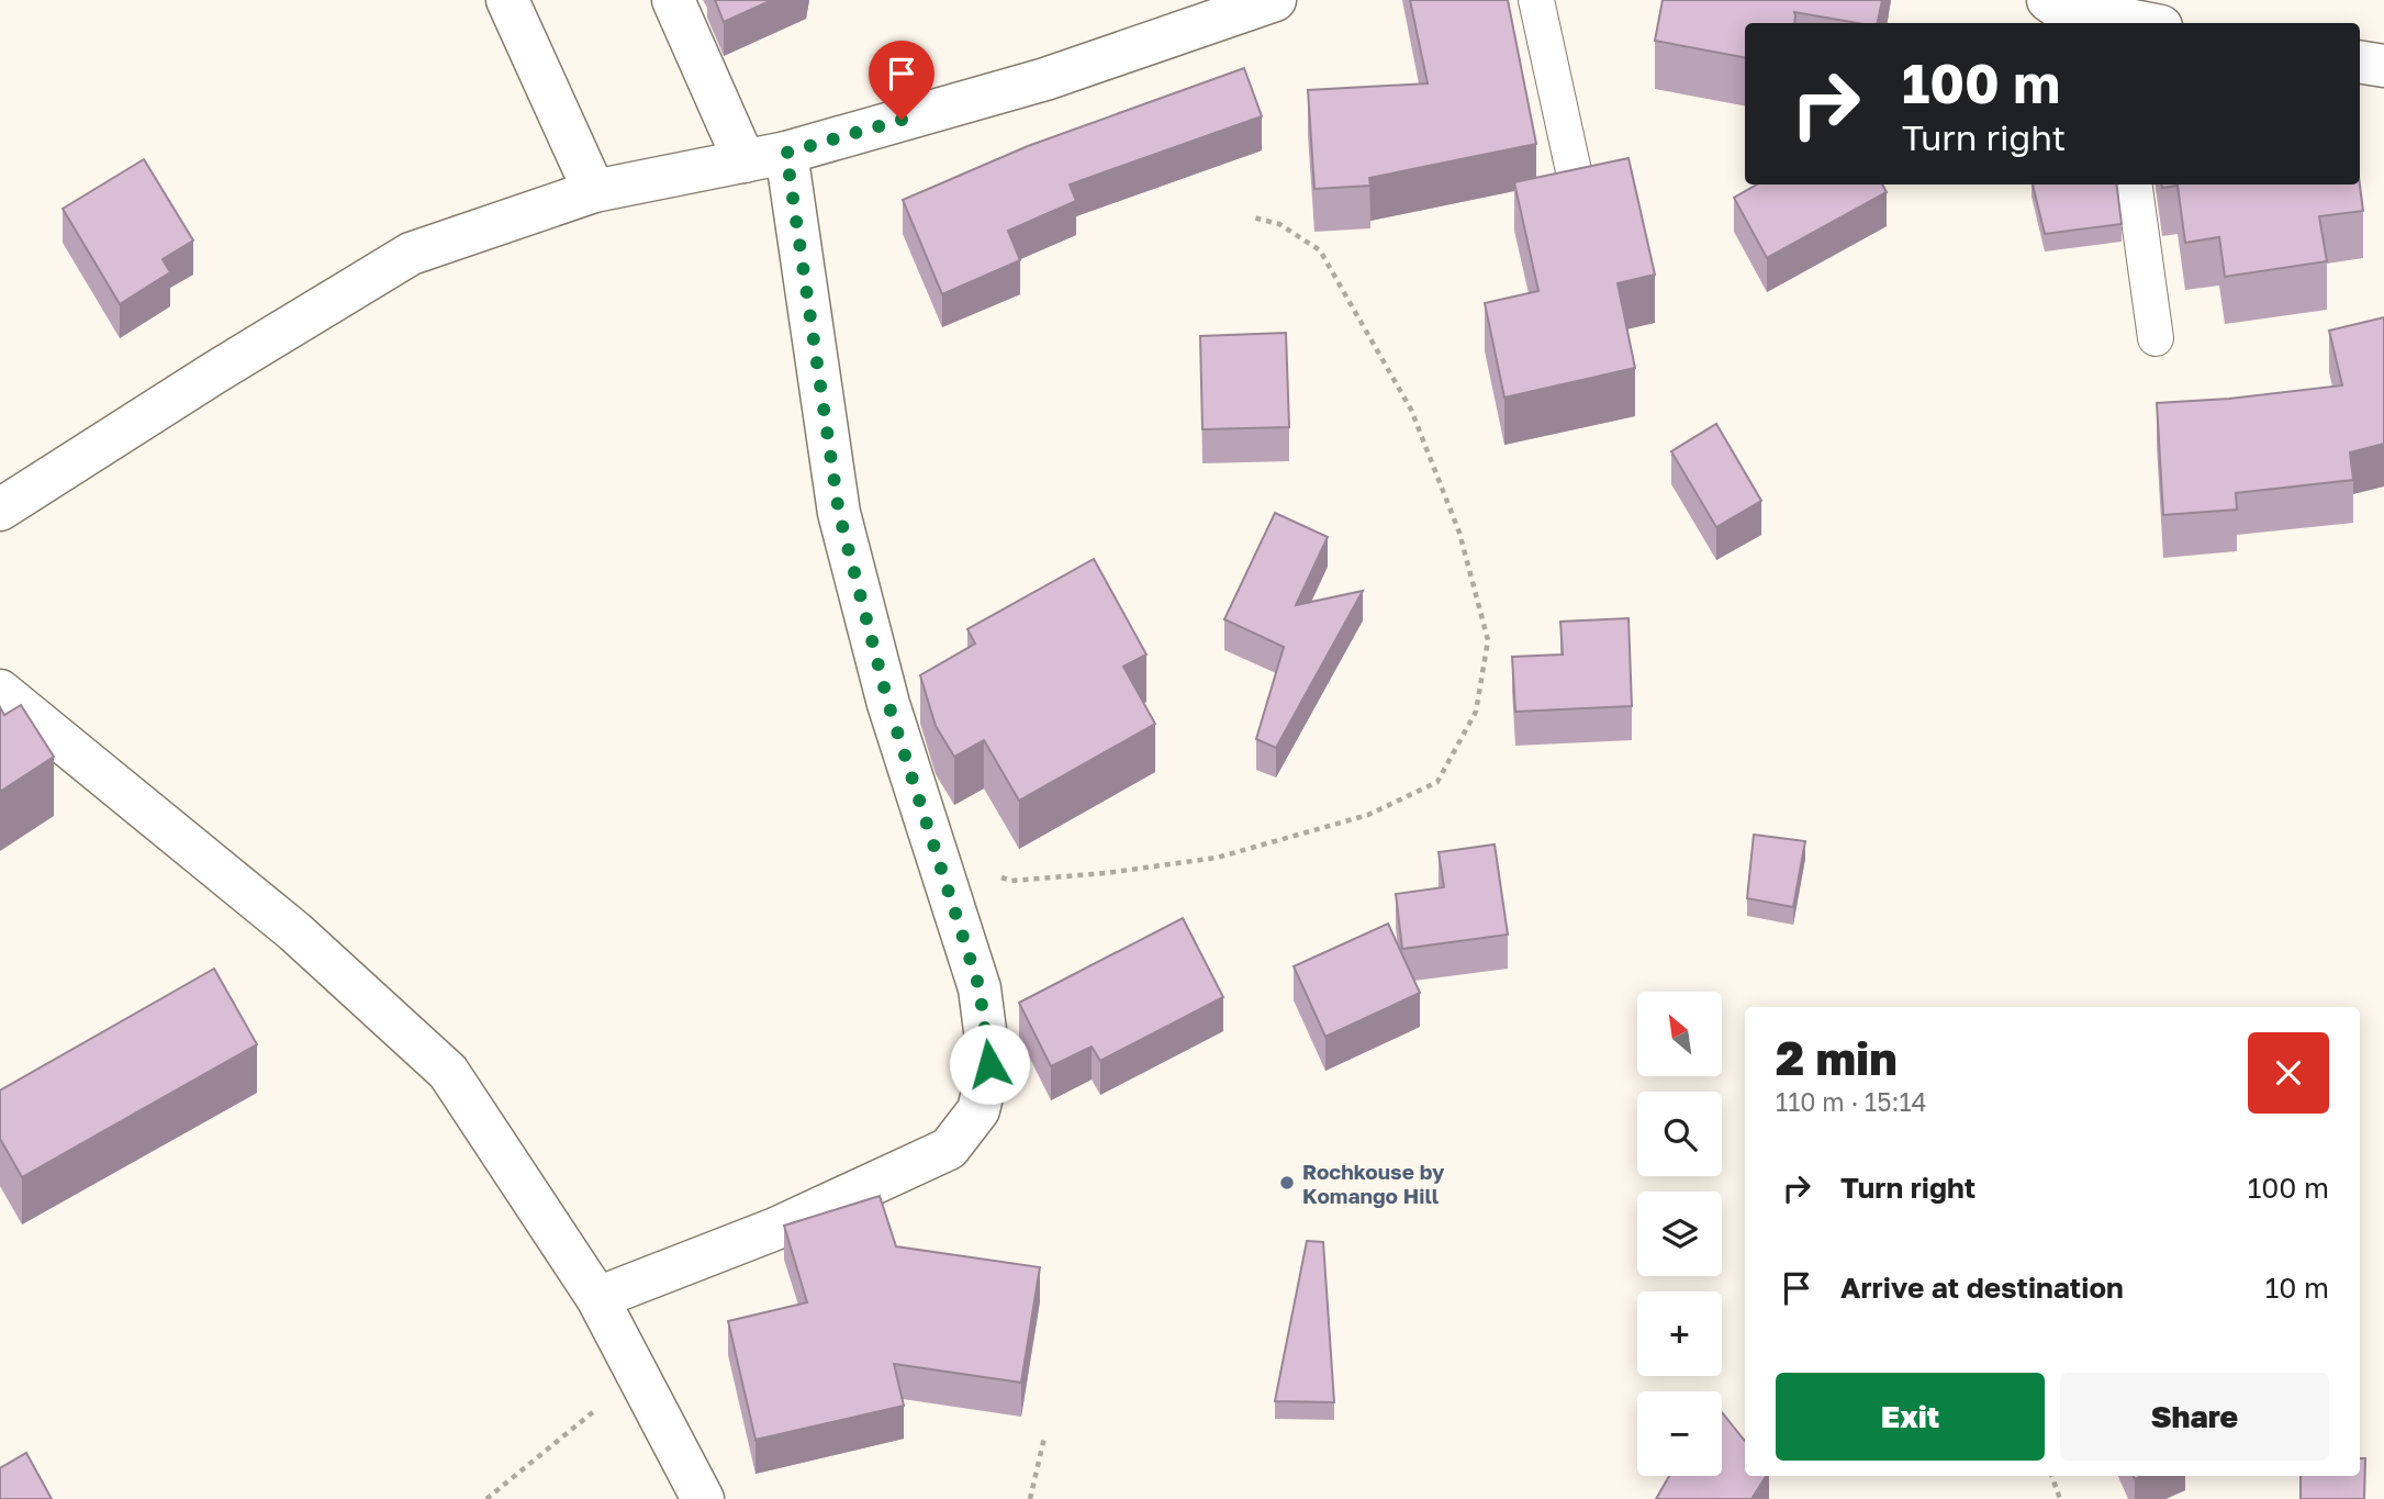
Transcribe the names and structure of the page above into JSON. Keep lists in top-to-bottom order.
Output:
{
  "places": ["Rochkouse by Komango Hill"],
  "north": "top left",
  "page": {
    "turn": ["100 m", "Turn right"],
    "map_buttons": ["+", "−"],
    "heading": ["2 min", "110 m · 15:14"],
    "list": [
      {
        "name": "Turn right",
        "value": "100 m"
      },
      {
        "name": "Arrive at destination",
        "value": "10 m"
      }
    ],
    "buttons": ["Exit", "Share"]
  }
}
